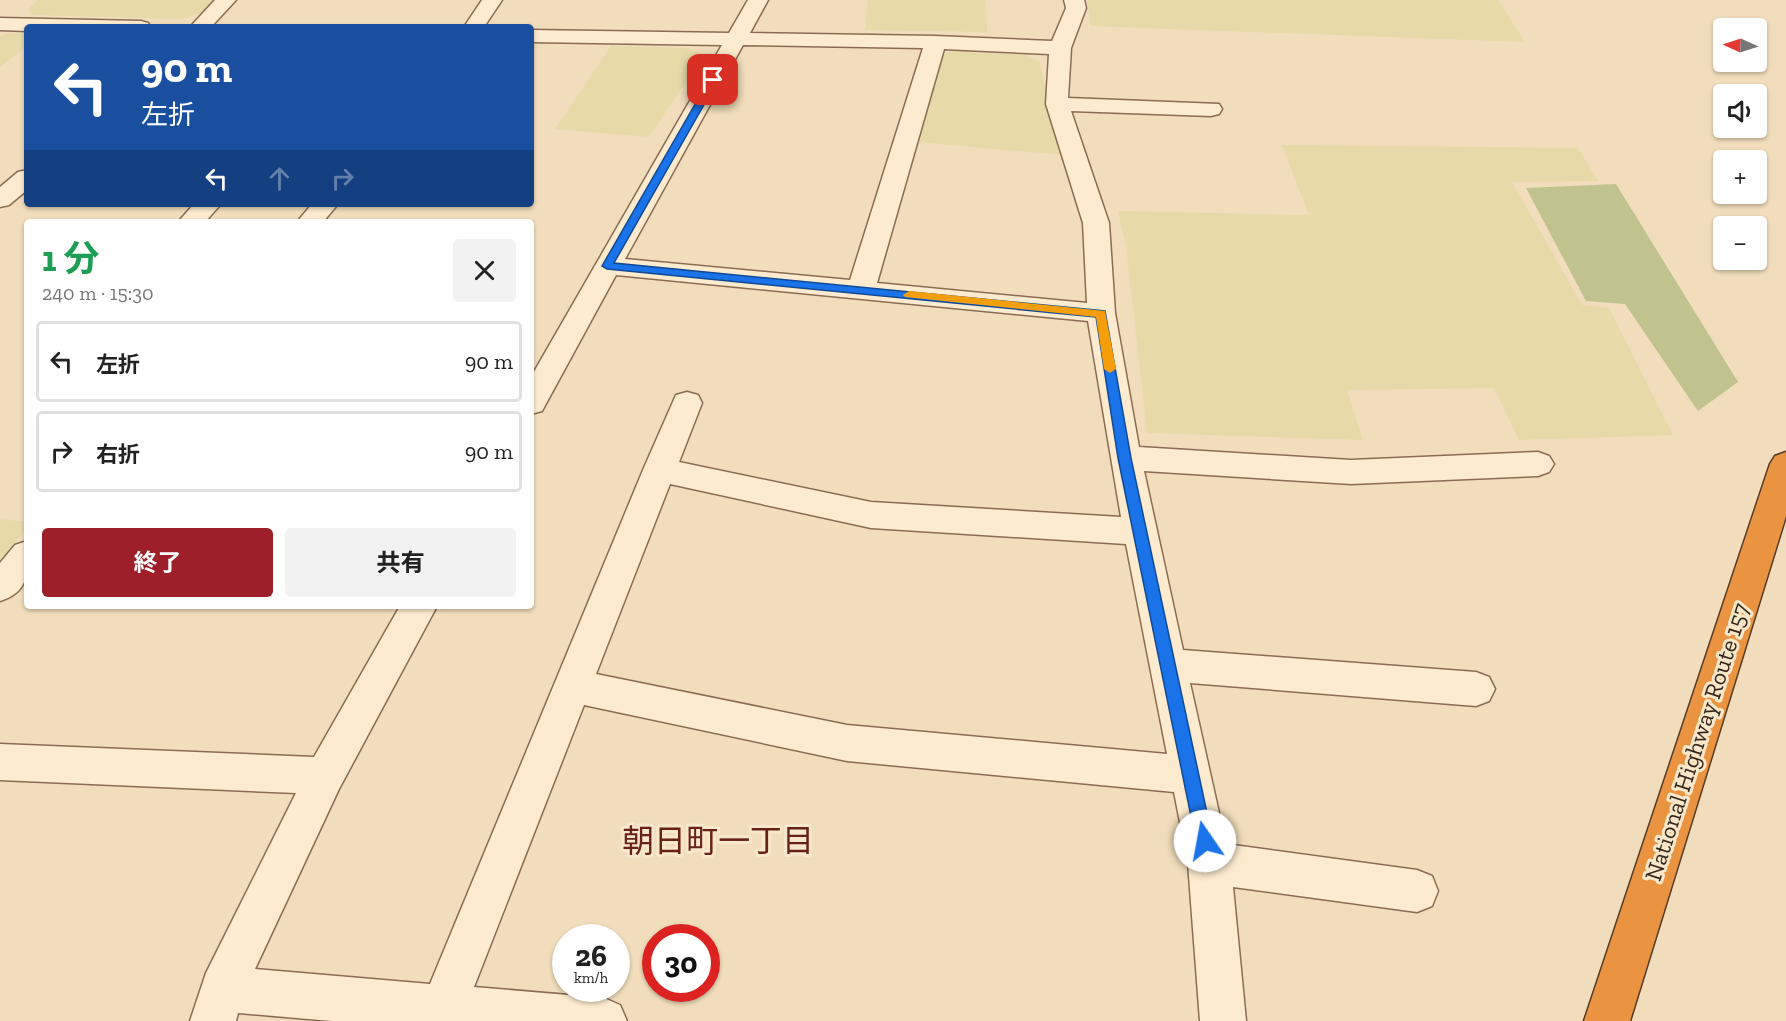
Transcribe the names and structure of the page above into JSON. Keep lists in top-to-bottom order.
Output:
{
  "streets": {
    "highway": ["National Highway Route 157"]
  },
  "districts": ["朝日町一丁目"],
  "north": "left",
  "page": {
    "map_buttons": ["+", "−"],
    "turn": ["90 m", "左折"],
    "heading": ["1 分", "240 m · 15:30"],
    "list": [
      {
        "name": "左折",
        "value": "90 m"
      },
      {
        "name": "右折",
        "value": "90 m"
      }
    ],
    "buttons": ["終了", "共有"],
    "speed": "26 km/h",
    "limit": "30"
  }
}
